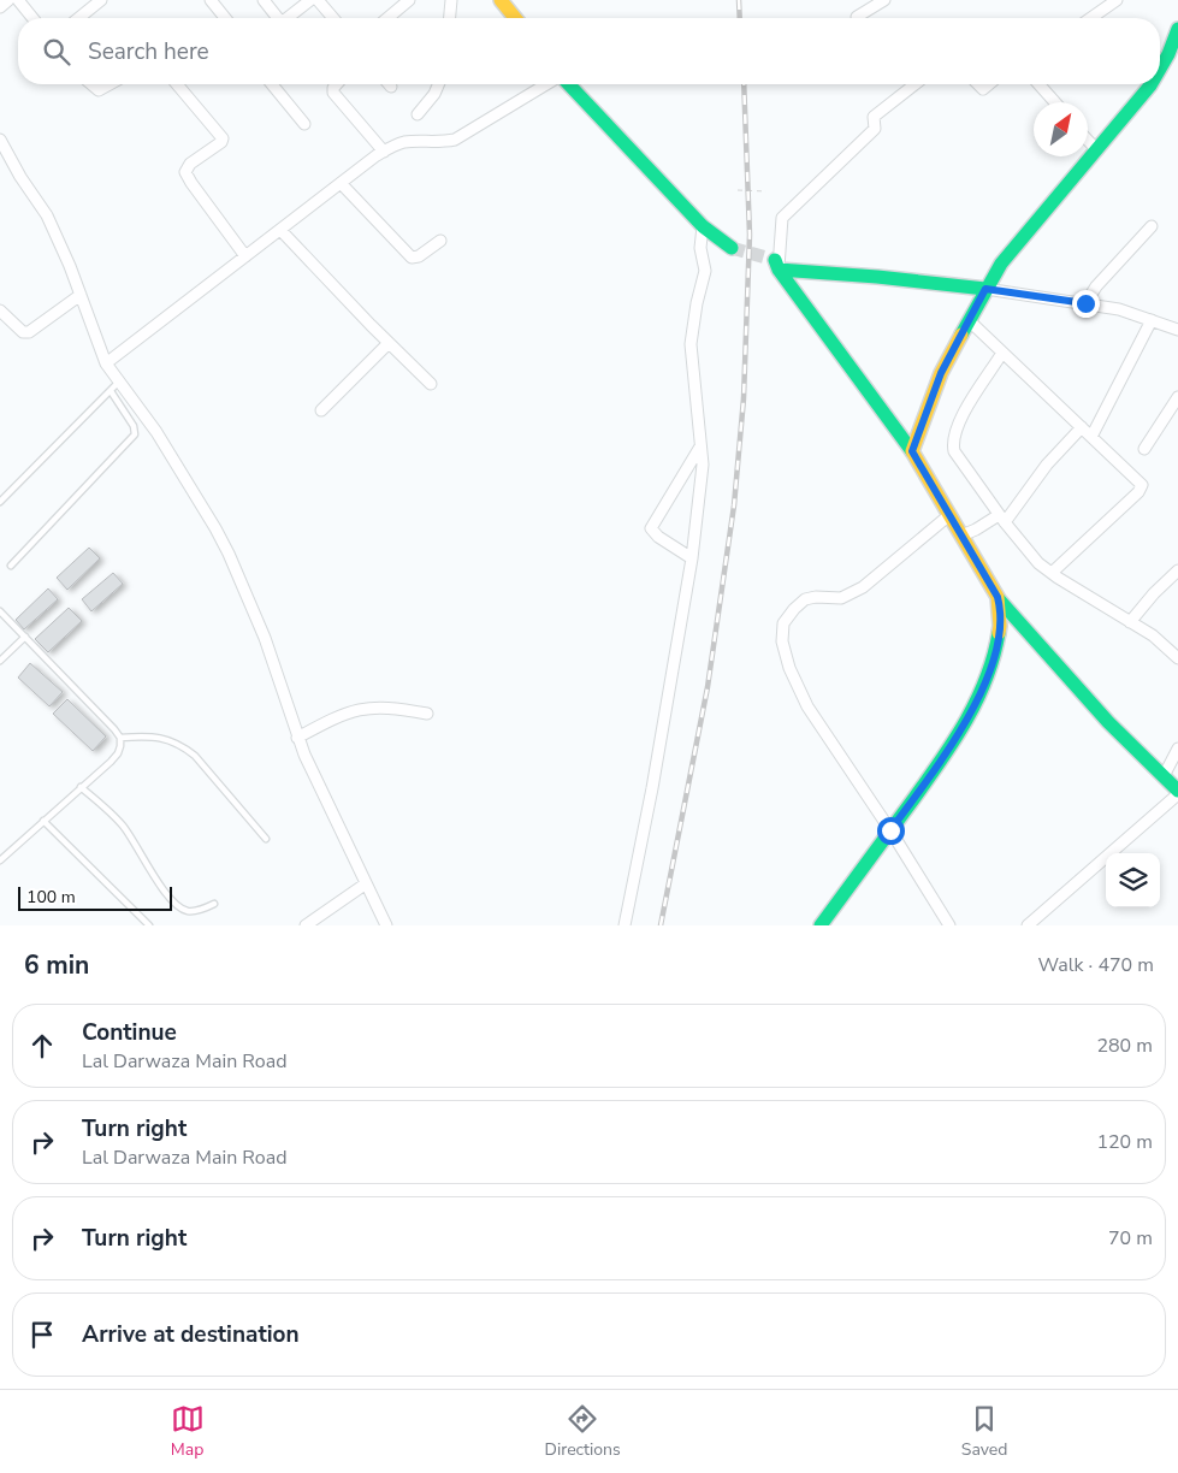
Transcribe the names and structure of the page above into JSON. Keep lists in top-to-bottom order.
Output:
{
  "scale_bar": "100 m",
  "north": "top right",
  "page": {
    "search": "Search here",
    "scale": "100 m",
    "heading": ["6 min", "Walk · 470 m"],
    "list": [
      ["Continue", "Lal Darwaza Main Road", "280 m"],
      ["Turn right", "Lal Darwaza Main Road", "120 m"],
      ["Turn right", "70 m"],
      "Arrive at destination"
    ],
    "nav": ["Map", "Directions", "Saved"]
  }
}
